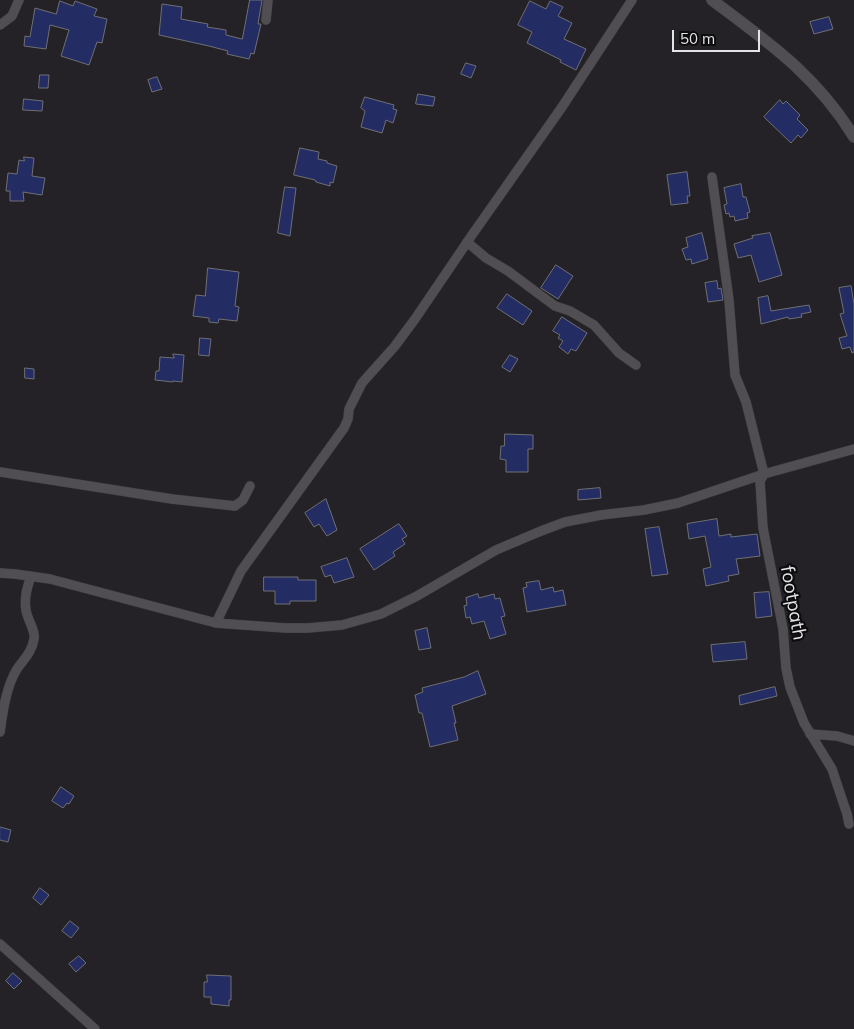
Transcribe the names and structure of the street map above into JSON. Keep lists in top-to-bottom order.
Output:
{
  "streets": {
    "street": ["footpath"]
  },
  "scale_bar": "50 m"
}
